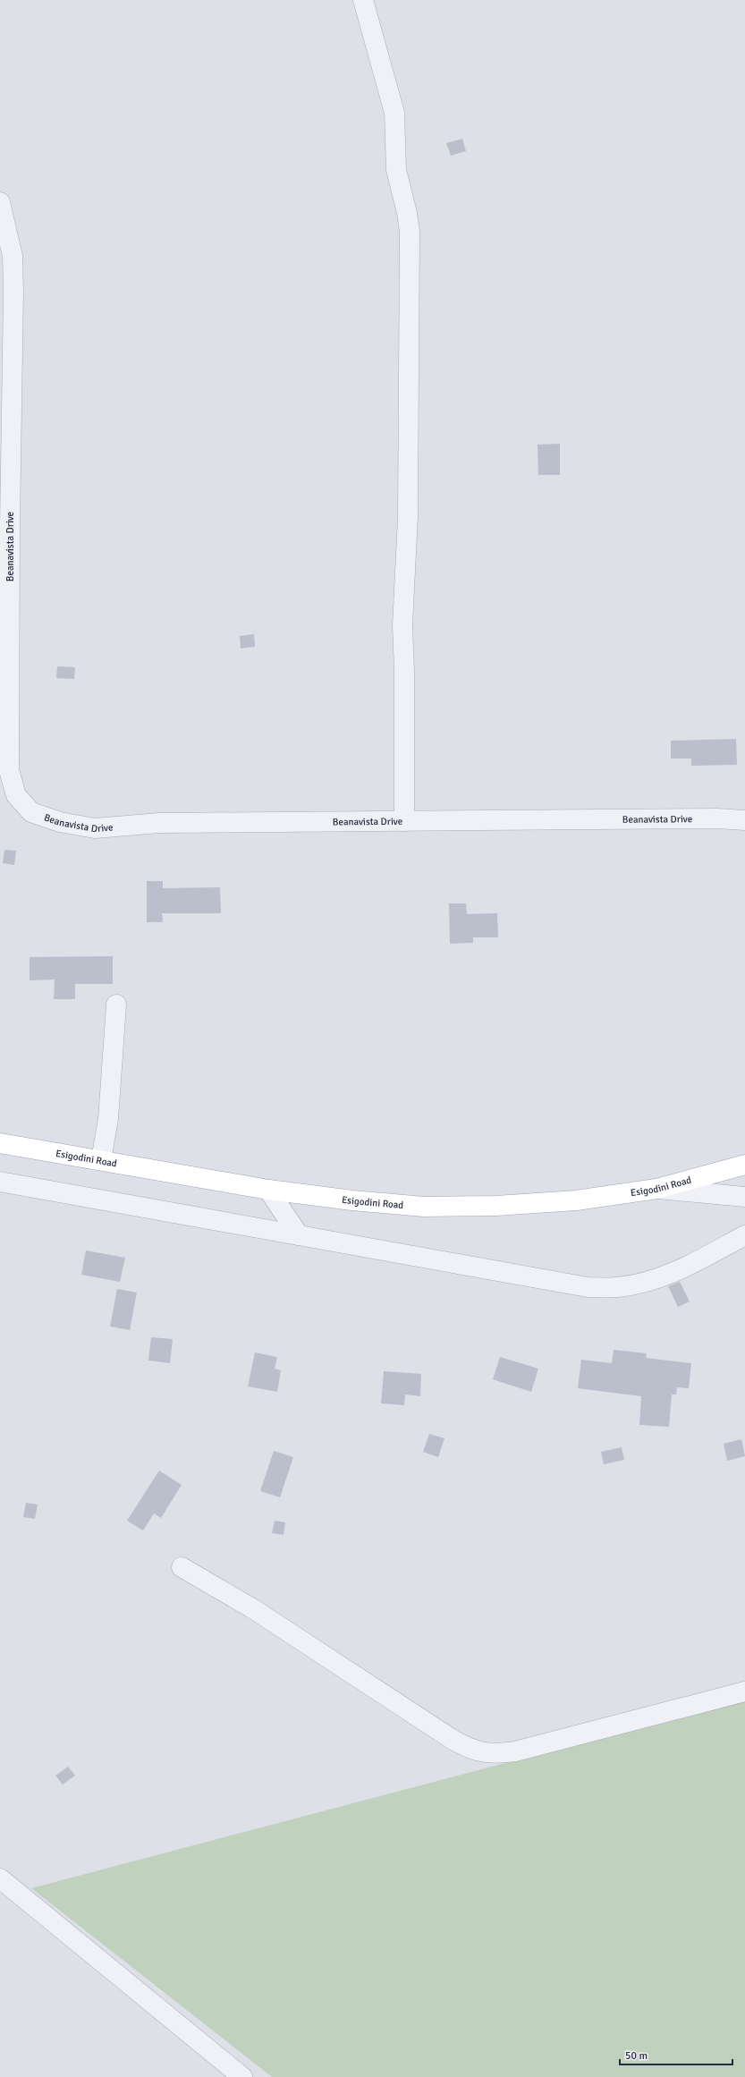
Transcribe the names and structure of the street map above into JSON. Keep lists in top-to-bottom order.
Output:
{
  "streets": {
    "main road": ["Esigodini Road"],
    "street": ["Beanavista Drive"]
  },
  "scale_bar": "50 m"
}
